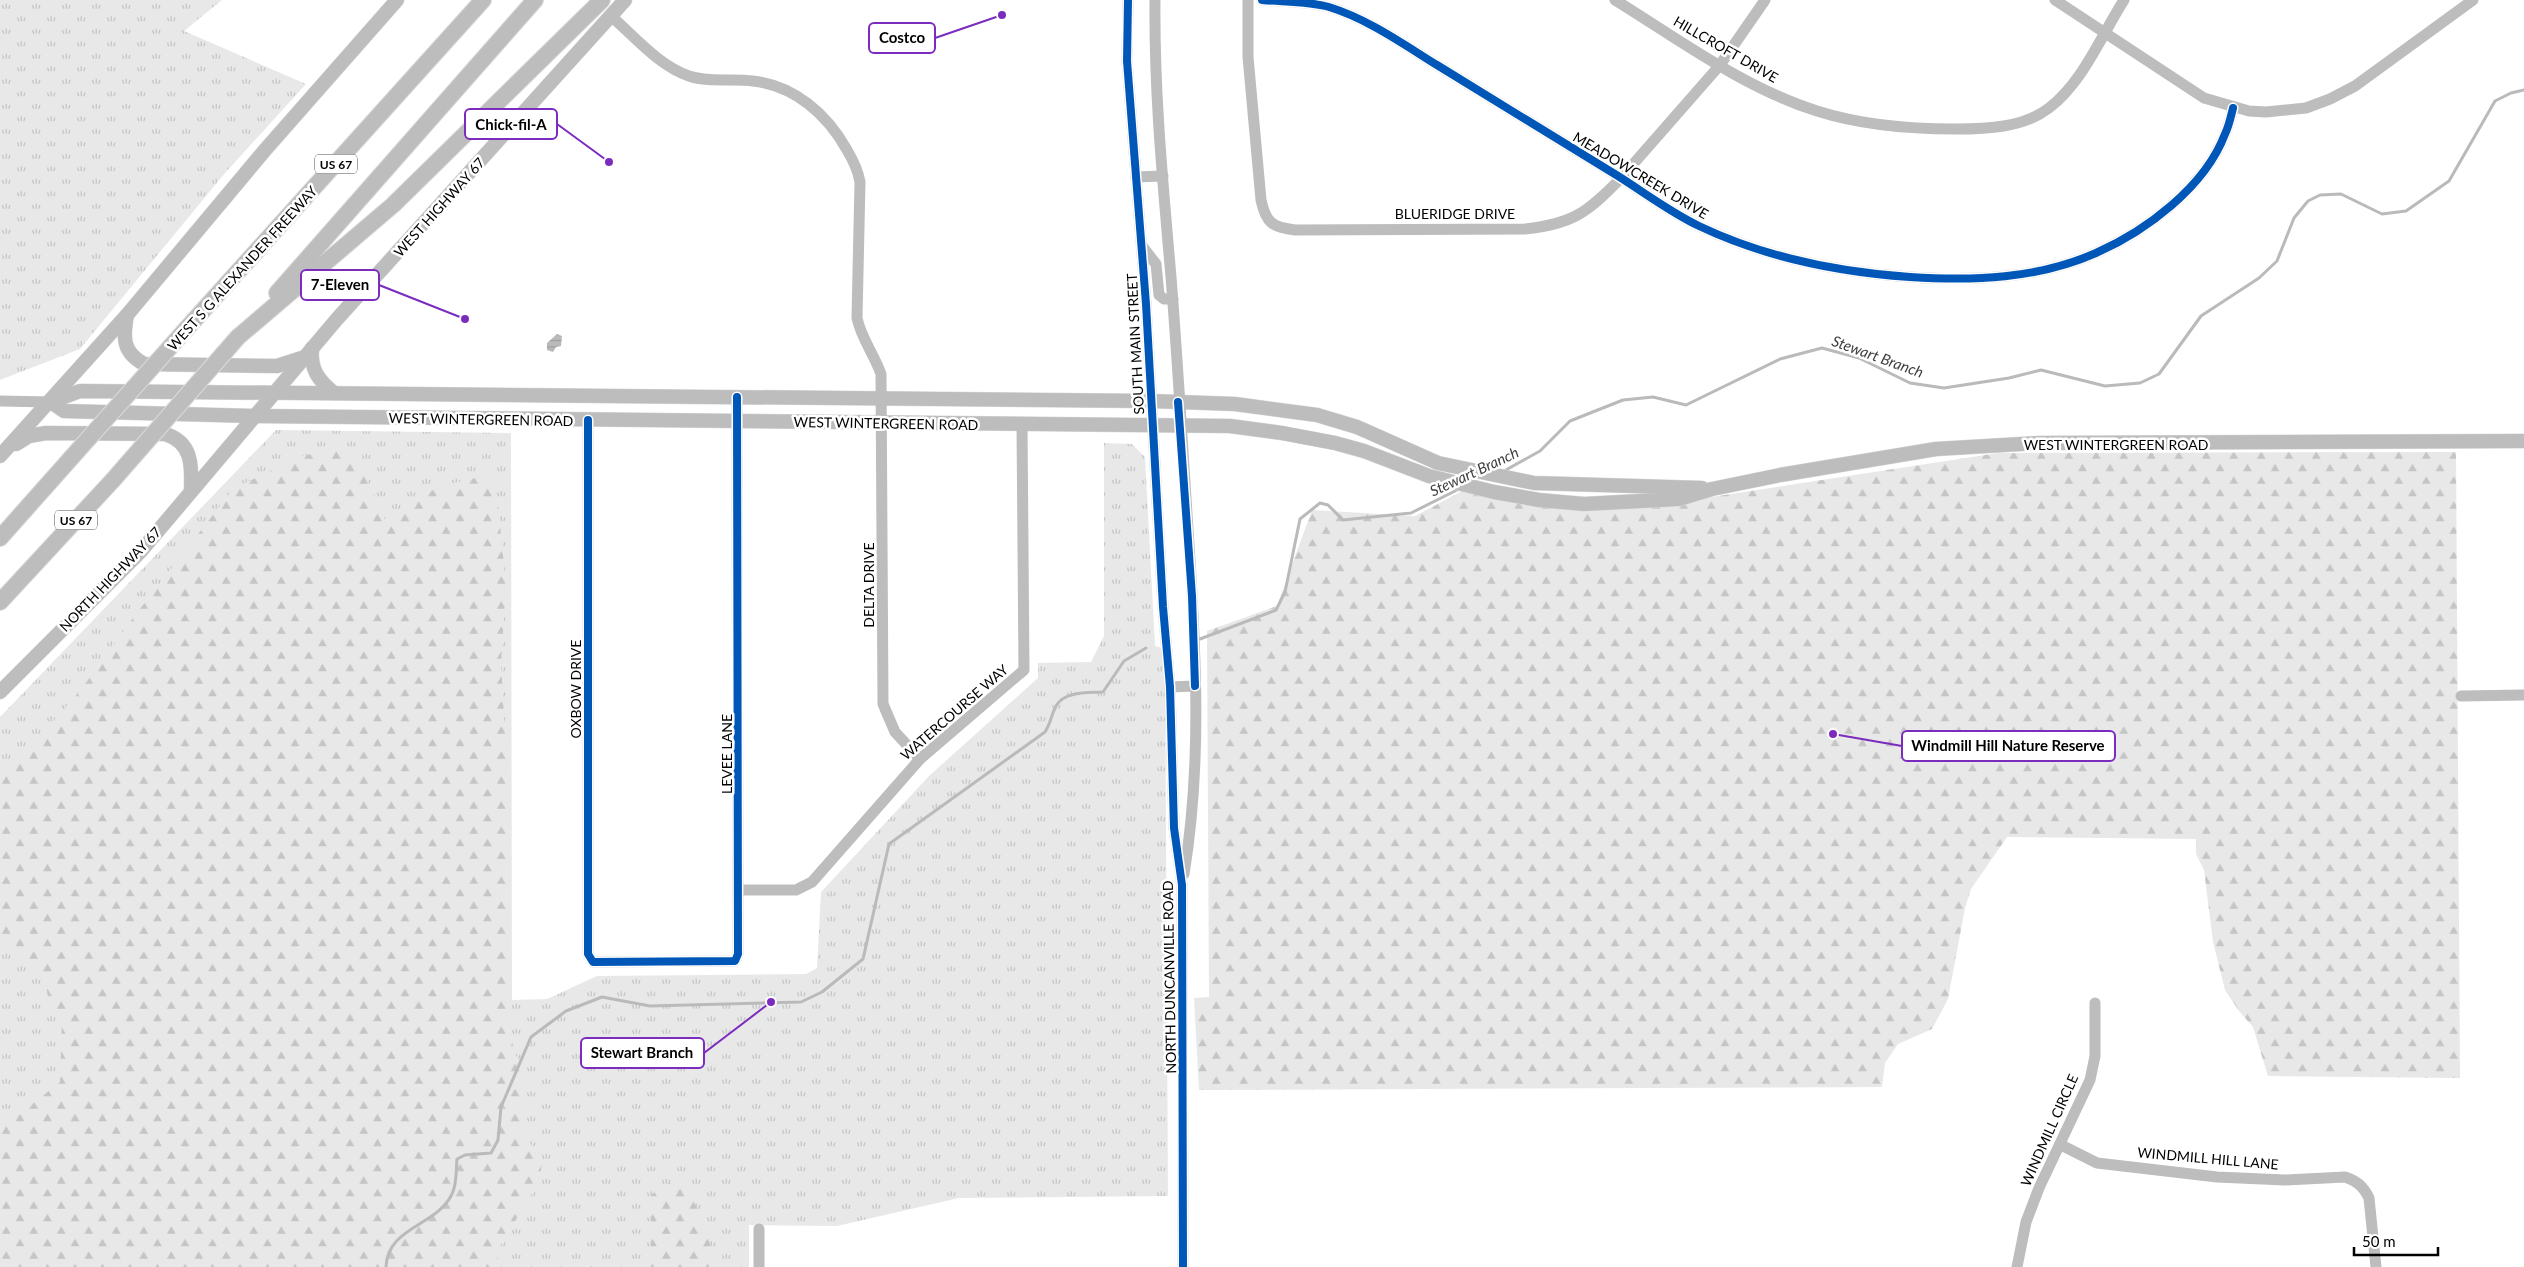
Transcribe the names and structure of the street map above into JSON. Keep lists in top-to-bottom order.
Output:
{
  "streets": {
    "highway": ["US 67", "WEST S G ALEXANDER FREEWAY"],
    "main road": ["WEST HIGHWAY 67", "WEST WINTERGREEN ROAD", "NORTH HIGHWAY 67"],
    "street": [
      "HILLCROFT DRIVE",
      "MEADOWCREEK DRIVE",
      "BLUERIDGE DRIVE",
      "SOUTH MAIN STREET",
      "DELTA DRIVE",
      "OXBOW DRIVE",
      "WATERCOURSE WAY",
      "LEVEE LANE",
      "NORTH DUNCANVILLE ROAD",
      "WINDMILL CIRCLE",
      "WINDMILL HILL LANE"
    ]
  },
  "crossings": [
    ["HILLCROFT DRIVE", "BLUERIDGE DRIVE"],
    ["US 67", "WEST S G ALEXANDER FREEWAY"],
    ["MEADOWCREEK DRIVE", "BLUERIDGE DRIVE"],
    ["WEST HIGHWAY 67", "WEST WINTERGREEN ROAD"],
    ["WEST HIGHWAY 67", "NORTH HIGHWAY 67"],
    ["WEST HIGHWAY 67", "DELTA DRIVE"],
    ["SOUTH MAIN STREET", "WEST WINTERGREEN ROAD"],
    ["SOUTH MAIN STREET", "NORTH DUNCANVILLE ROAD"],
    ["WEST WINTERGREEN ROAD", "NORTH HIGHWAY 67"],
    ["WEST WINTERGREEN ROAD", "DELTA DRIVE"],
    ["WEST WINTERGREEN ROAD", "OXBOW DRIVE"],
    ["WEST WINTERGREEN ROAD", "WATERCOURSE WAY"],
    ["WEST WINTERGREEN ROAD", "LEVEE LANE"],
    ["DELTA DRIVE", "WATERCOURSE WAY"],
    ["OXBOW DRIVE", "LEVEE LANE"],
    ["WATERCOURSE WAY", "LEVEE LANE"],
    ["WINDMILL CIRCLE", "WINDMILL HILL LANE"]
  ],
  "water": ["Stewart Branch"],
  "places": [
    "Costco",
    "Chick-fil-A",
    "7-Eleven",
    "Windmill Hill Nature Reserve",
    "Stewart Branch"
  ],
  "scale_bar": "50 m"
}
